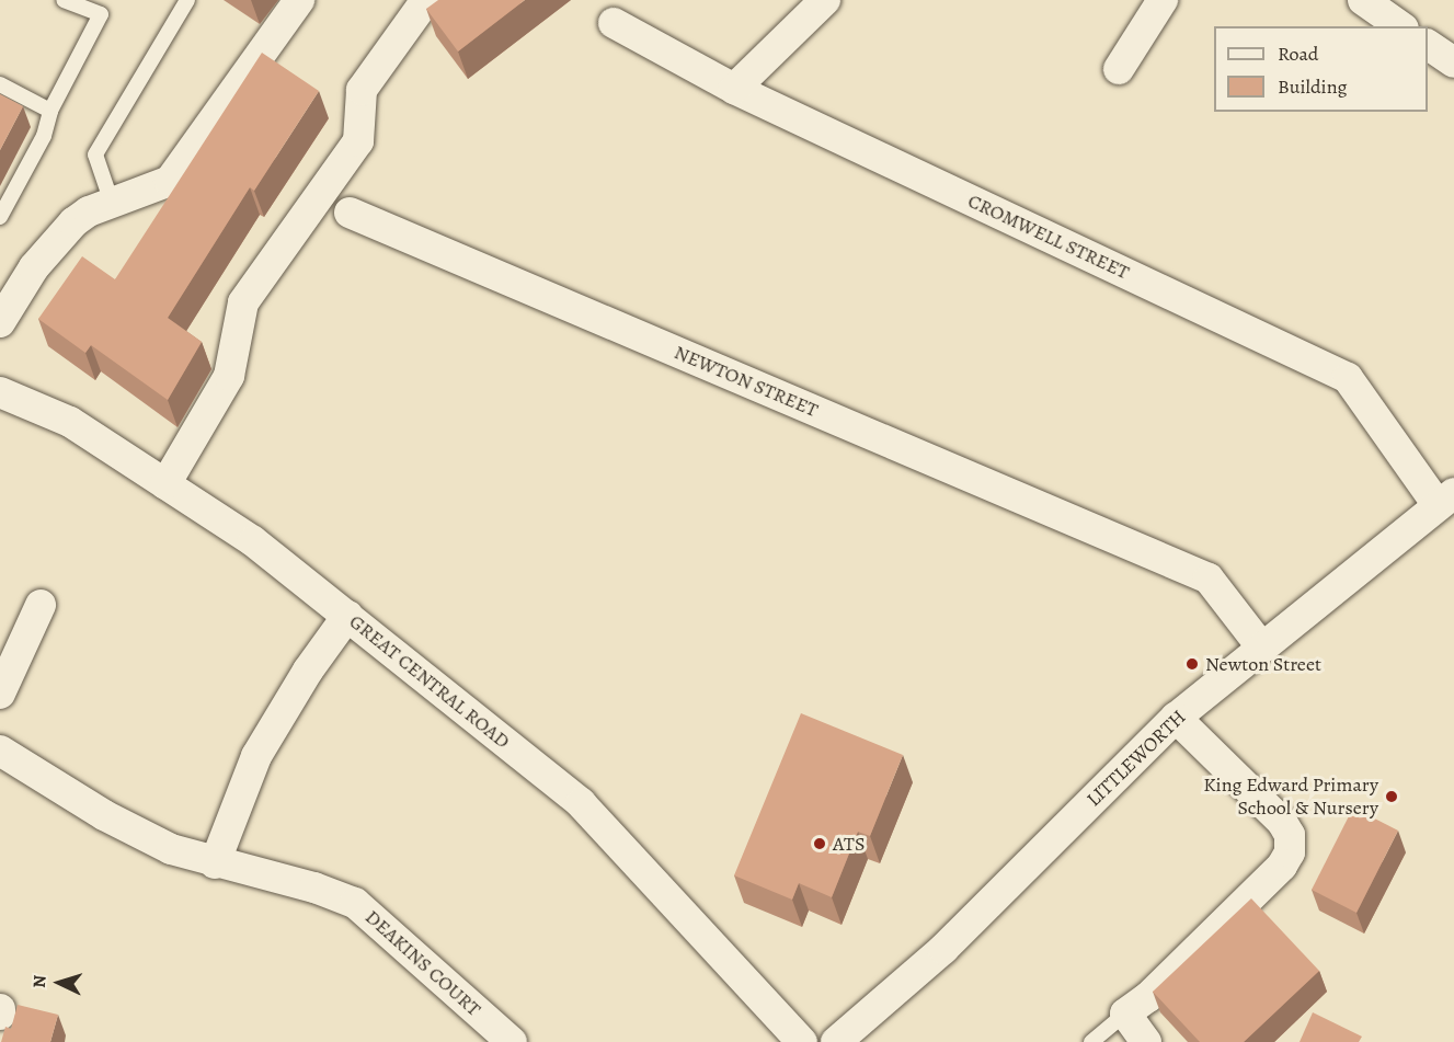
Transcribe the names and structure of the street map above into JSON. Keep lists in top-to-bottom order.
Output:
{
  "streets": {
    "street": [
      "CROMWELL STREET",
      "NEWTON STREET",
      "GREAT CENTRAL ROAD",
      "LITTLEWORTH",
      "DEAKINS COURT"
    ]
  },
  "crossings": [
    ["CROMWELL STREET", "LITTLEWORTH"],
    ["NEWTON STREET", "LITTLEWORTH"]
  ],
  "places": ["Newton Street", "King Edward Primary School & Nursery", "ATS"],
  "legend": ["Road", "Building"],
  "north": "left"
}
